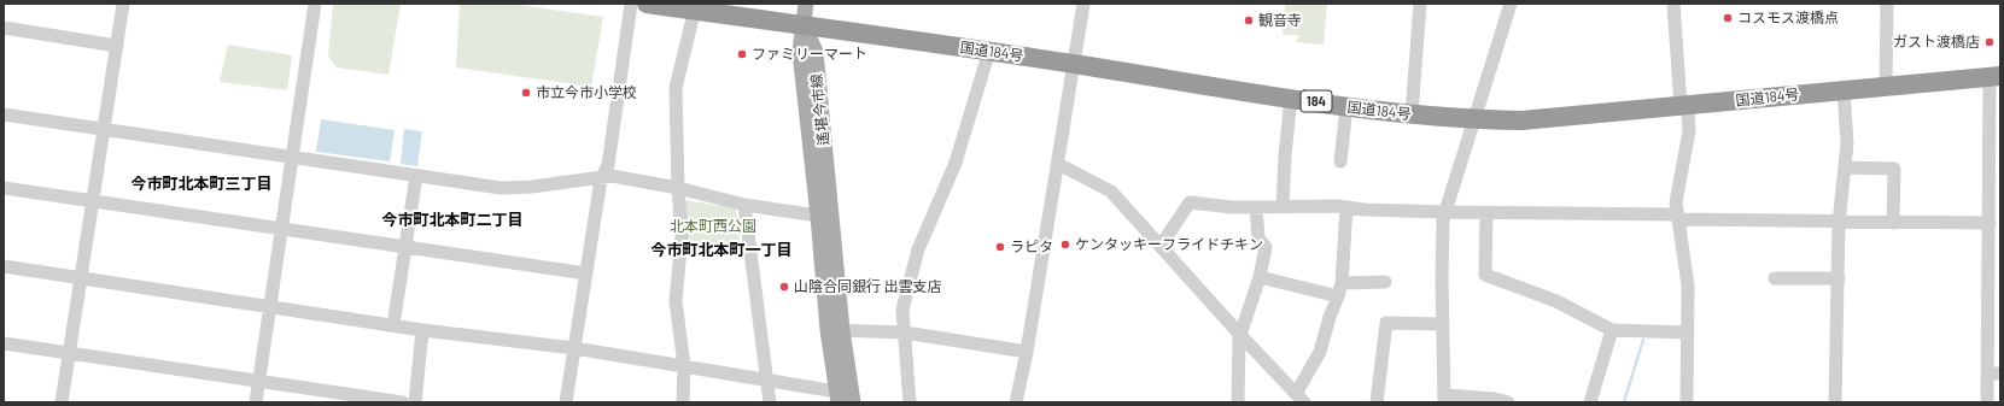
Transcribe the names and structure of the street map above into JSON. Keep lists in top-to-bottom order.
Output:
{
  "streets": {
    "highway": ["国道184号", "184"],
    "main road": ["遙堪今市線"]
  },
  "crossings": [
    ["国道184号", "遙堪今市線"]
  ],
  "districts": ["今市町北本町三丁目", "今市町北本町二丁目", "今市町北本町一丁目"],
  "parks": ["北本町西公園"],
  "places": [
    "コスモス渡橋点",
    "観音寺",
    "ガスト渡橋店",
    "ファミリーマート",
    "市立今市小学校",
    "ケンタッキーフライドチキン",
    "ラピタ",
    "山陰合同銀行 出雲支店"
  ]
}
